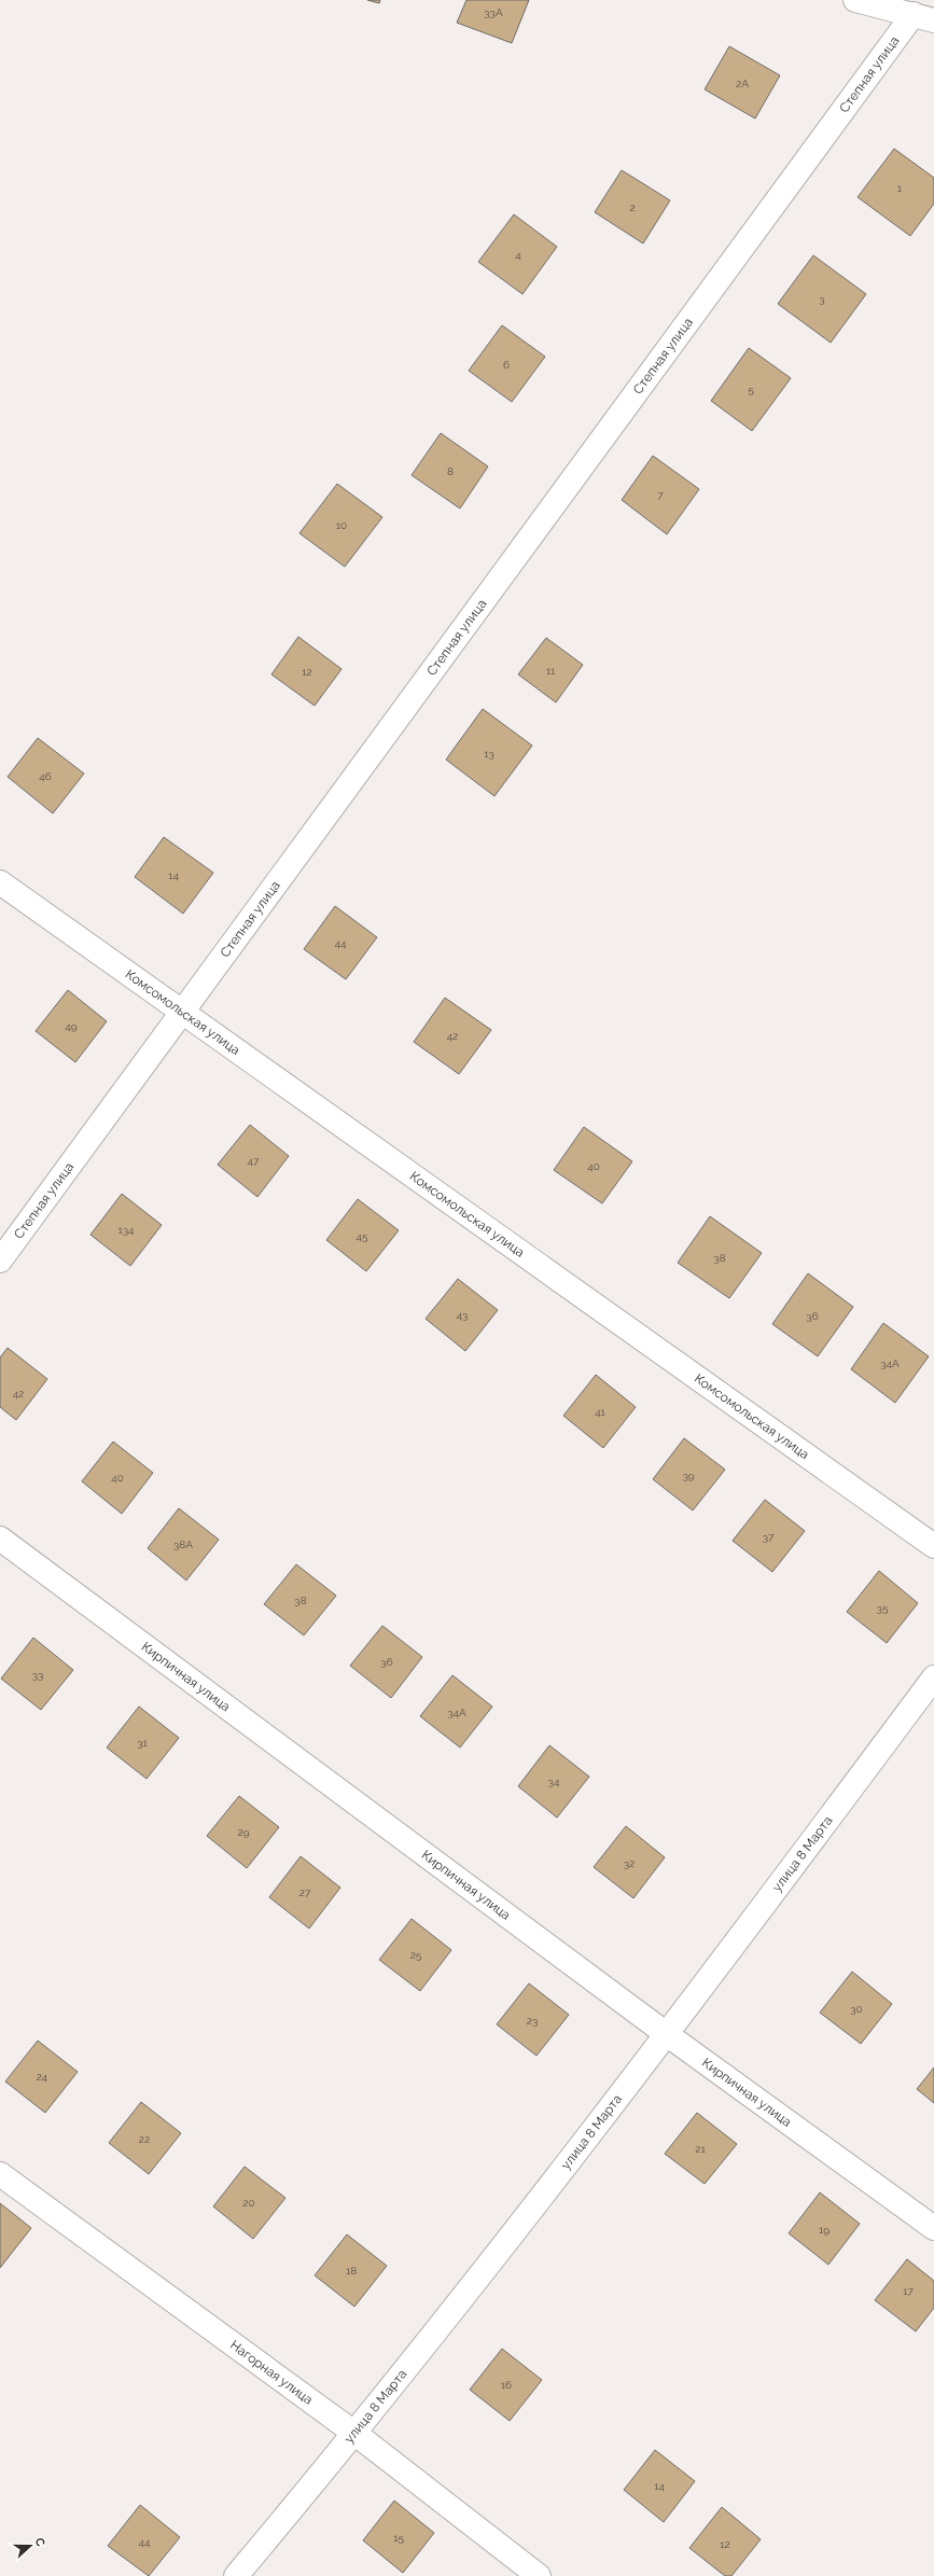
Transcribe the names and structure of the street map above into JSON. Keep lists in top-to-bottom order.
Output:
{
  "streets": {
    "street": [
      "Степная улица",
      "Комсомольская улица",
      "Кирпичная улица",
      "улица 8 Марта",
      "Нагорная улица"
    ]
  },
  "crossings": [
    ["Степная улица", "Комсомольская улица"],
    ["Кирпичная улица", "улица 8 Марта"],
    ["улица 8 Марта", "Нагорная улица"]
  ],
  "house_numbers": [
    "33А",
    "2А",
    "1",
    "2",
    "4",
    "3",
    "6",
    "5",
    "8",
    "7",
    "10",
    "11",
    "12",
    "13",
    "46",
    "14",
    "44",
    "49",
    "42",
    "47",
    "40",
    "134",
    "45",
    "38",
    "43",
    "36",
    "34А",
    "42",
    "41",
    "39",
    "40",
    "37",
    "38А",
    "38",
    "35",
    "36",
    "33",
    "34А",
    "31",
    "34",
    "29",
    "32",
    "27",
    "25",
    "30",
    "23",
    "24",
    "22",
    "21",
    "20",
    "19",
    "18",
    "17",
    "16",
    "14",
    "15",
    "44",
    "12"
  ],
  "north": "right"
}
